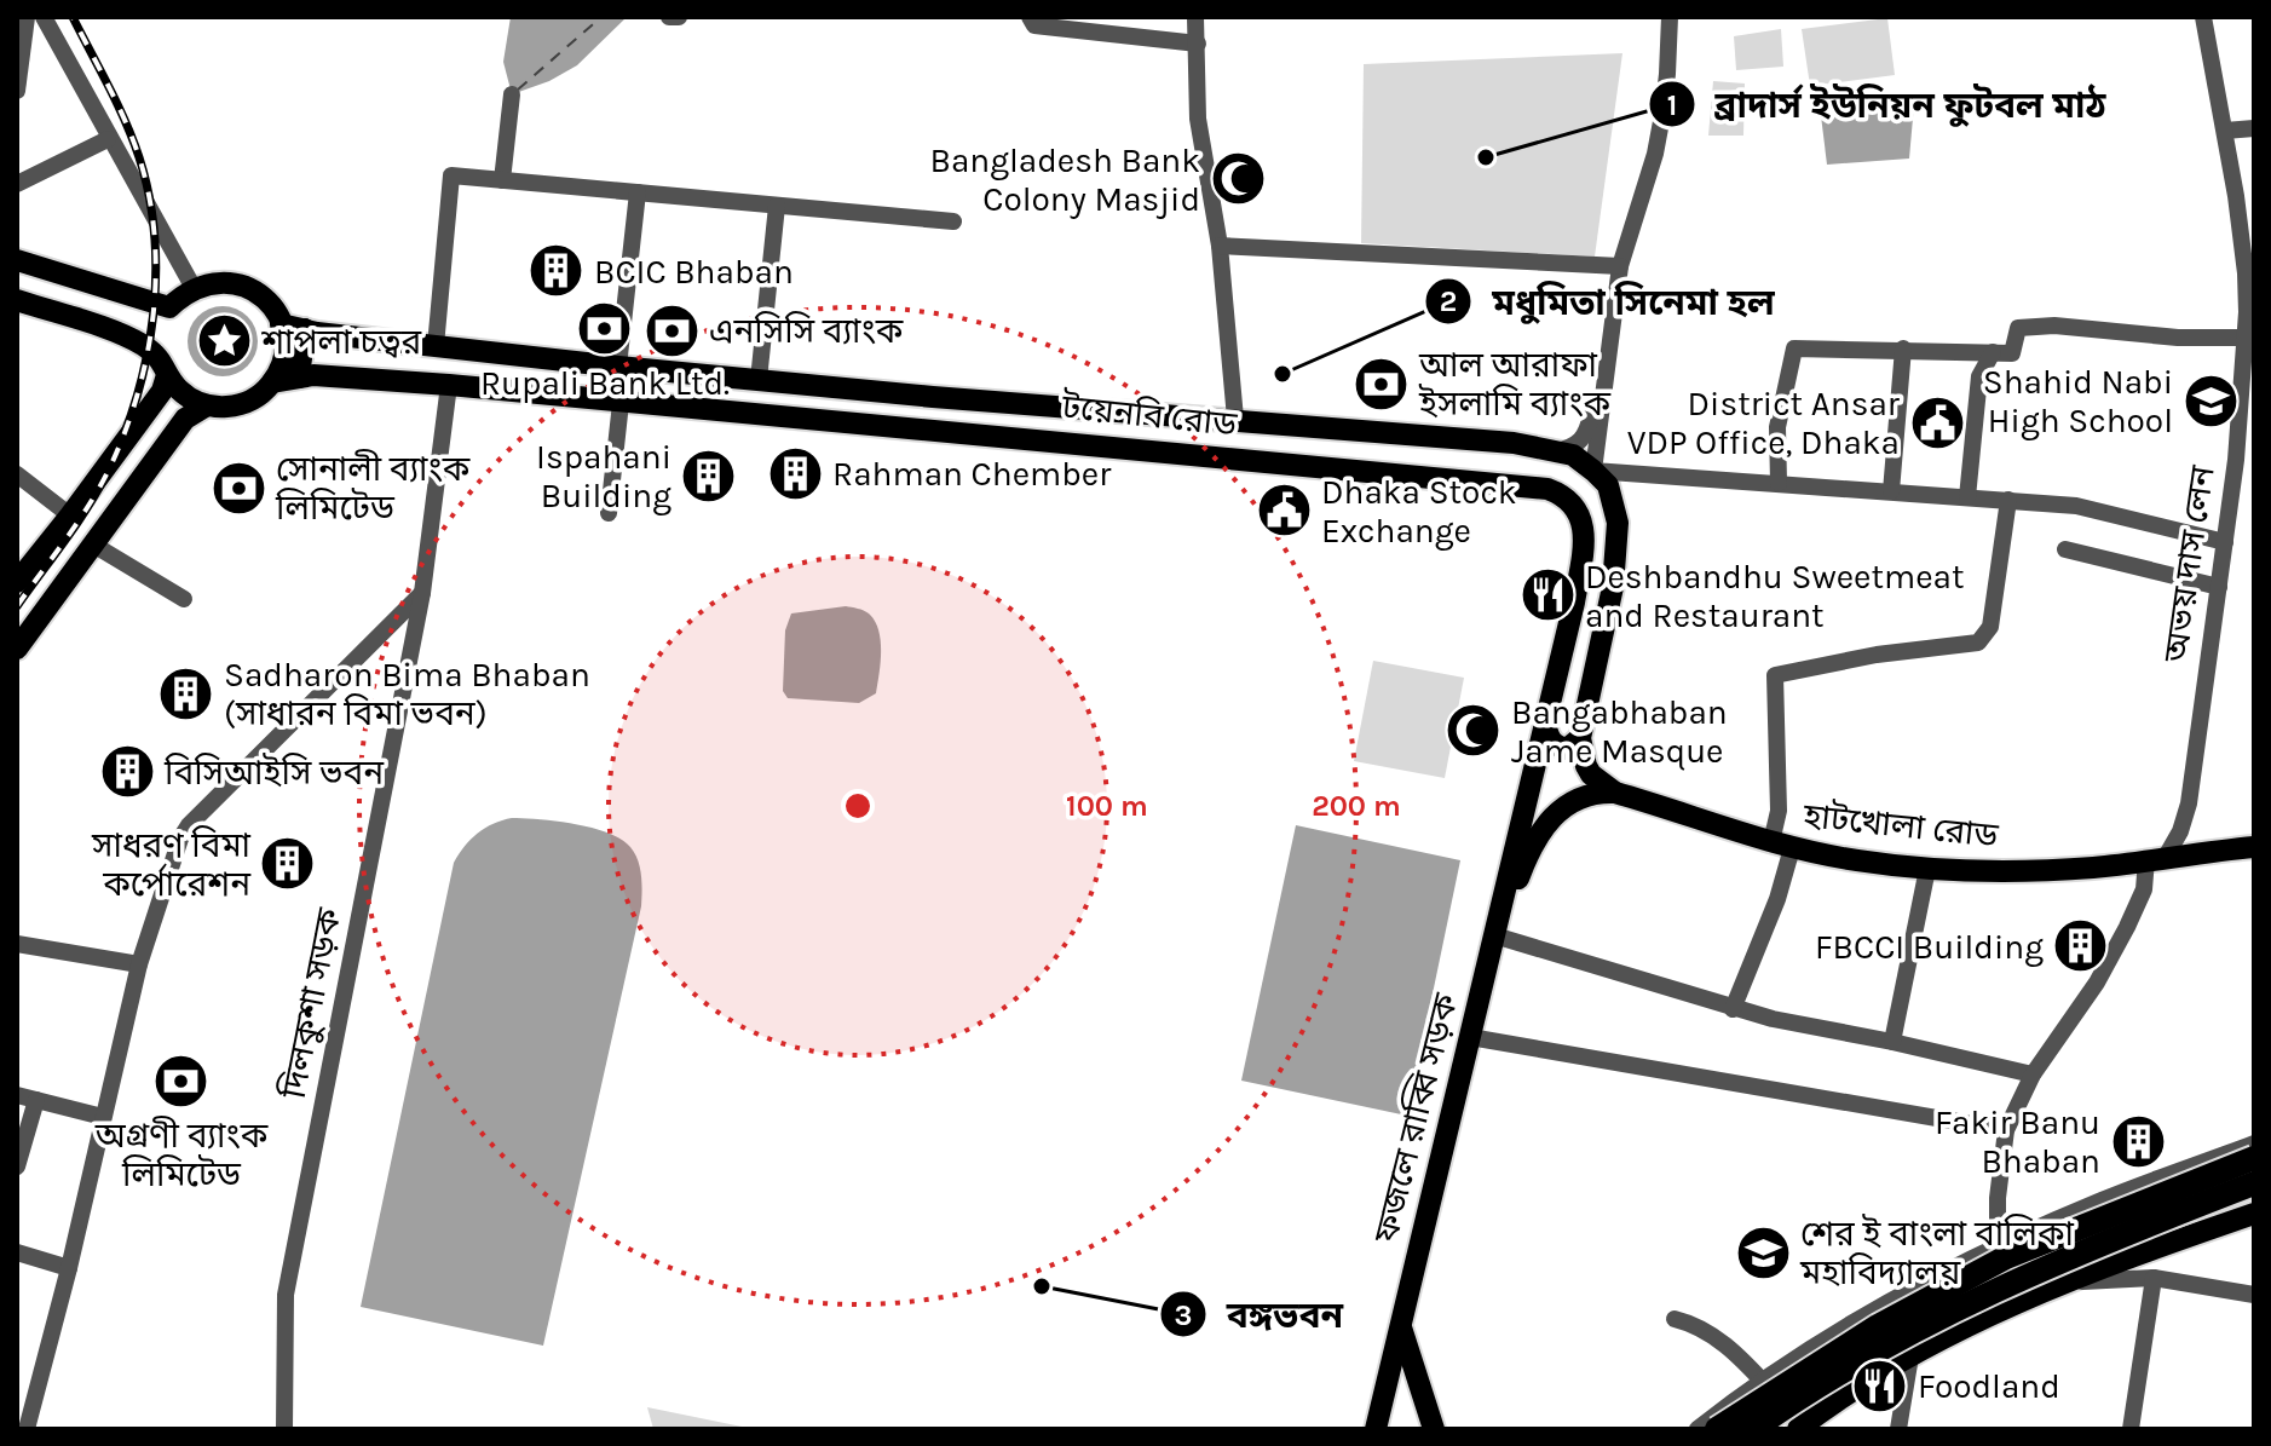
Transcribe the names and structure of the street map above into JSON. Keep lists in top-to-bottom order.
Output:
{
  "streets": {
    "main road": ["টয়েনবি রোড", "হাটখোলা রোড", "ফজলে রাব্বি সড়ক"],
    "street": ["অভয় দাস লেন", "দিলকুশা সড়ক"]
  },
  "crossings": [
    ["টয়েনবি রোড", "দিলকুশা সড়ক"],
    ["টয়েনবি রোড", "ফজলে রাব্বি সড়ক"],
    ["অভয় দাস লেন", "হাটখোলা রোড"]
  ],
  "places": {
    "other": ["ব্রাদার্স ইউনিয়ন ফুটবল মাঠ", "মধুমিতা সিনেমা হল", "বঙ্গভবন"],
    "mosque": ["Bangladesh Bank Colony Masjid", "Bangabhaban Jame Masque"],
    "building": [
      "BCIC Bhaban",
      "Rahman Chember",
      "Ispahani Building",
      "Sadharon Bima Bhaban (সাধারন বিমা ভবন)",
      "বিসিআইসি ভবন",
      "সাধরণ বিমা কর্পোরেশন",
      "FBCCI Building",
      "Fakir Banu Bhaban"
    ],
    "bank": [
      "Rupali Bank Ltd.",
      "এনসিসি ব্যাংক",
      "আল আরাফা ইসলামি ব্যাংক",
      "সোনালী ব্যাংক লিমিটেড",
      "অগ্রণী ব্যাংক লিমিটেড"
    ],
    "place": ["শাপলা চত্বর"],
    "school or university": ["Shahid Nabi High School", "শের ই বাংলা বালিকা মহাবিদ্যালয়"],
    "public building": ["District Ansar VDP Office, Dhaka", "Dhaka Stock Exchange"],
    "restaurant": ["Deshbandhu Sweetmeat and Restaurant", "Foodland"]
  },
  "rings": ["100 m", "200 m"]
}
